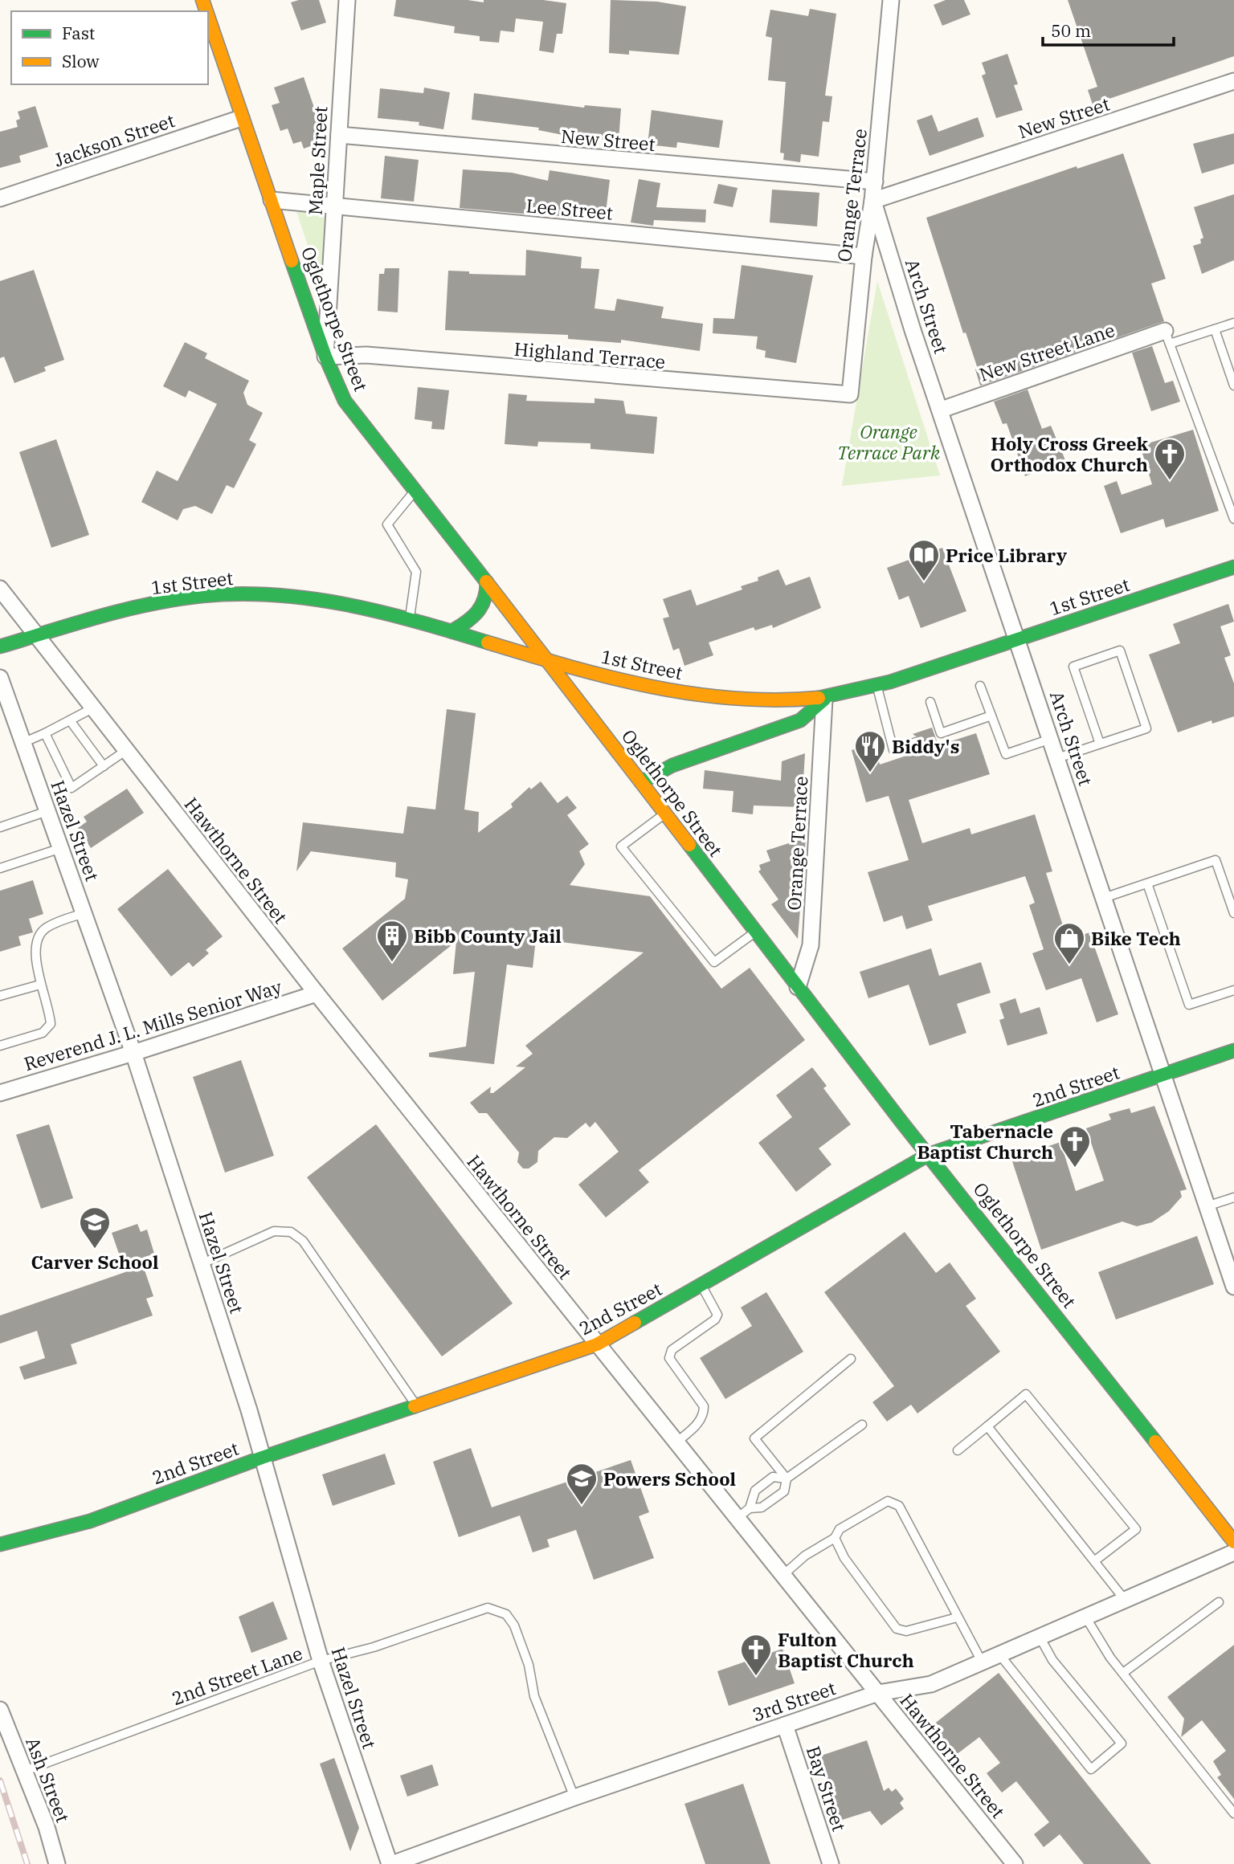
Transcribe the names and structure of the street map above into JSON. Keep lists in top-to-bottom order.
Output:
{
  "streets": {
    "street": [
      "New Street",
      "Jackson Street",
      "Maple Street",
      "Orange Terrace",
      "Lee Street",
      "Arch Street",
      "Oglethorpe Street",
      "New Street Lane",
      "Highland Terrace",
      "1st Street",
      "Hazel Street",
      "Hawthorne Street",
      "Reverend J. L. Mills Senior Way",
      "2nd Street",
      "3rd Street",
      "Ash Street",
      "Bay Street"
    ],
    "lane": ["2nd Street Lane"]
  },
  "crossings": [
    ["New Street", "Maple Street"],
    ["New Street", "Orange Terrace"],
    ["New Street", "Arch Street"],
    ["Jackson Street", "Oglethorpe Street"],
    ["Maple Street", "Lee Street"],
    ["Maple Street", "Oglethorpe Street"],
    ["Maple Street", "Highland Terrace"],
    ["Orange Terrace", "Lee Street"],
    ["Orange Terrace", "Arch Street"],
    ["Orange Terrace", "Oglethorpe Street"],
    ["Orange Terrace", "Highland Terrace"],
    ["Orange Terrace", "1st Street"],
    ["Lee Street", "Oglethorpe Street"],
    ["Arch Street", "New Street Lane"],
    ["Arch Street", "1st Street"],
    ["Arch Street", "2nd Street"],
    ["Oglethorpe Street", "Highland Terrace"],
    ["Oglethorpe Street", "1st Street"],
    ["Oglethorpe Street", "2nd Street"],
    ["1st Street", "Hawthorne Street"],
    ["Hazel Street", "Reverend J. L. Mills Senior Way"],
    ["Hazel Street", "2nd Street"],
    ["Hazel Street", "2nd Street Lane"],
    ["Hazel Street", "3rd Street"],
    ["Hawthorne Street", "Reverend J. L. Mills Senior Way"],
    ["Hawthorne Street", "2nd Street"],
    ["Hawthorne Street", "3rd Street"],
    ["2nd Street Lane", "3rd Street"],
    ["2nd Street Lane", "Ash Street"],
    ["3rd Street", "Bay Street"]
  ],
  "parks": ["Orange Terrace Park"],
  "places": {
    "church": ["Holy Cross Greek Orthodox Church", "Tabernacle Baptist Church", "Fulton Baptist Church"],
    "library": ["Price Library"],
    "restaurant": ["Biddy's"],
    "building": ["Bibb County Jail"],
    "shop": ["Bike Tech"],
    "school or university": ["Carver School", "Powers School"]
  },
  "legend": ["Fast", "Slow"],
  "scale_bar": "50 m"
}
